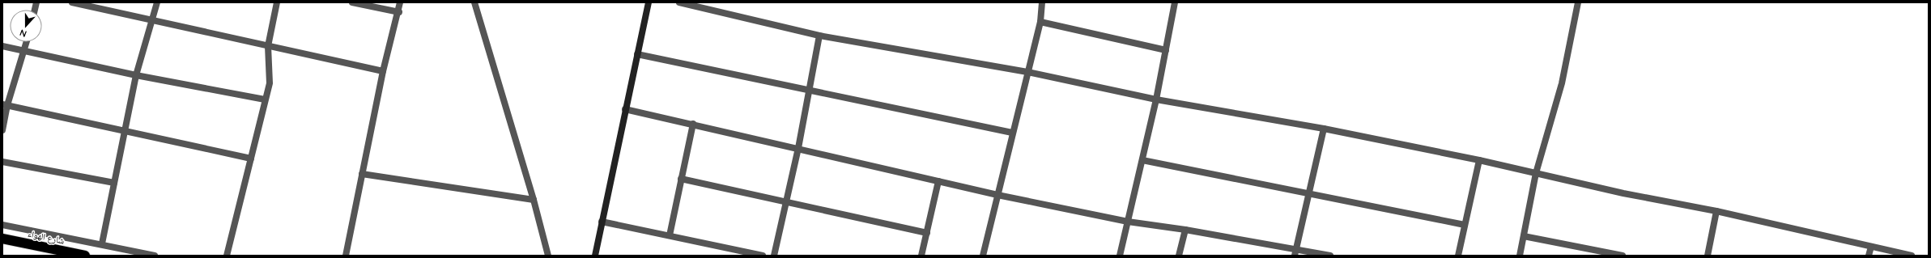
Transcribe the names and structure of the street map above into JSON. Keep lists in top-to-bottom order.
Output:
{
  "streets": {
    "highway": ["شارع الهواء"]
  },
  "north": "bottom"
}
